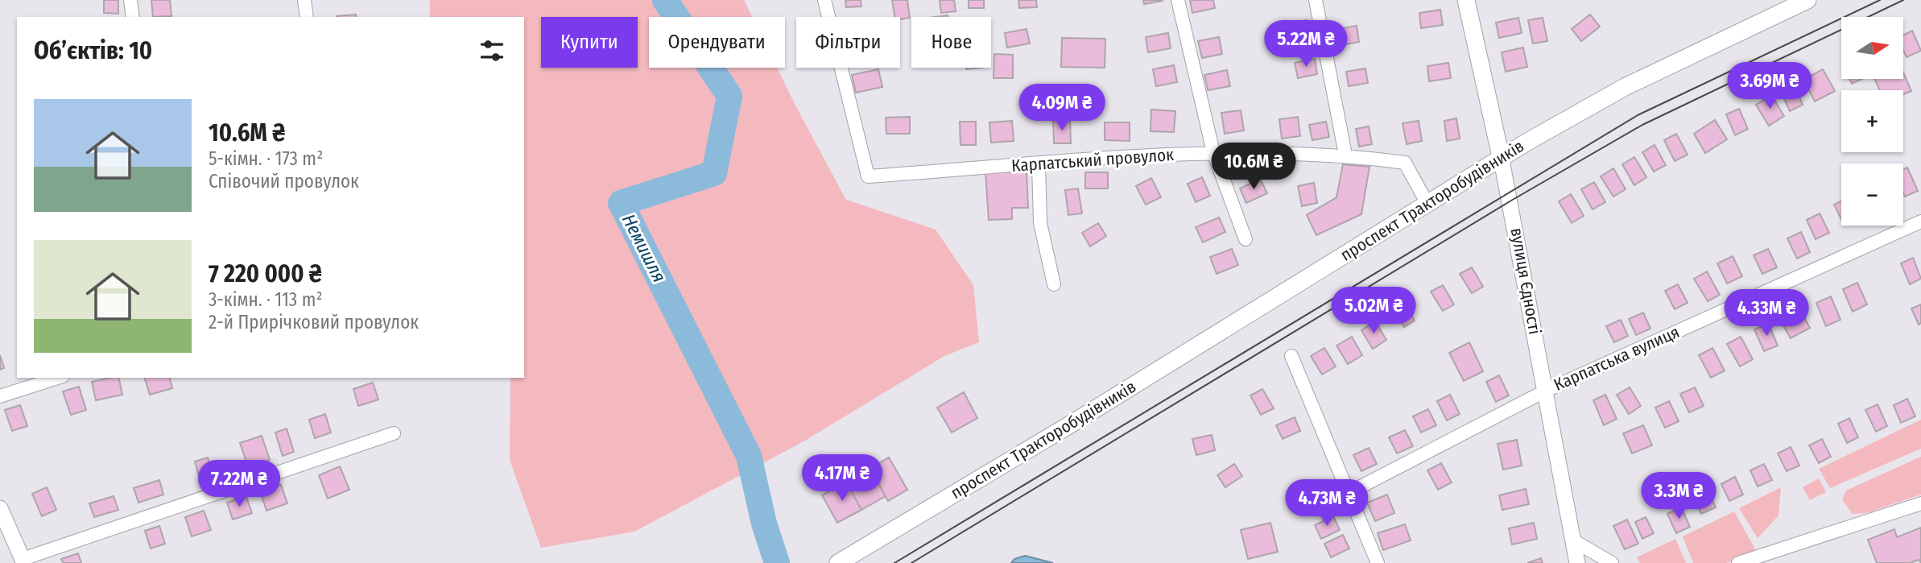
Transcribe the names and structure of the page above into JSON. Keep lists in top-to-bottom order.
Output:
{
  "streets": {
    "main road": ["проспект Тракторобудівників", "вулиця Єдності"],
    "street": ["Карпатський провулок", "Карпатська вулиця"]
  },
  "crossings": [
    ["Карпатський провулок", "проспект Тракторобудівників"],
    ["проспект Тракторобудівників", "вулиця Єдності"],
    ["вулиця Єдності", "Карпатська вулиця"]
  ],
  "water": ["Немишля"],
  "north": "right",
  "page": {
    "map_buttons": ["+", "−"],
    "chip": [
      "Купити",
      "Орендувати",
      "Фільтри",
      "Нове"
    ],
    "heading": "Об’єктів: 10",
    "price": [
      "5.22M ₴",
      "3.69M ₴",
      "4.09M ₴",
      "10.6M ₴",
      "5.02M ₴",
      "4.33M ₴",
      "4.17M ₴",
      "7.22M ₴",
      "3.3M ₴",
      "4.73M ₴"
    ],
    "list": [
      {
        "name": "10.6M ₴",
        "note": "5-кімн. · 173 m² · Співочий провулок"
      },
      {
        "name": "7 220 000 ₴",
        "note": "3-кімн. · 113 m² · 2-й Прирічковий провулок"
      }
    ]
  }
}
